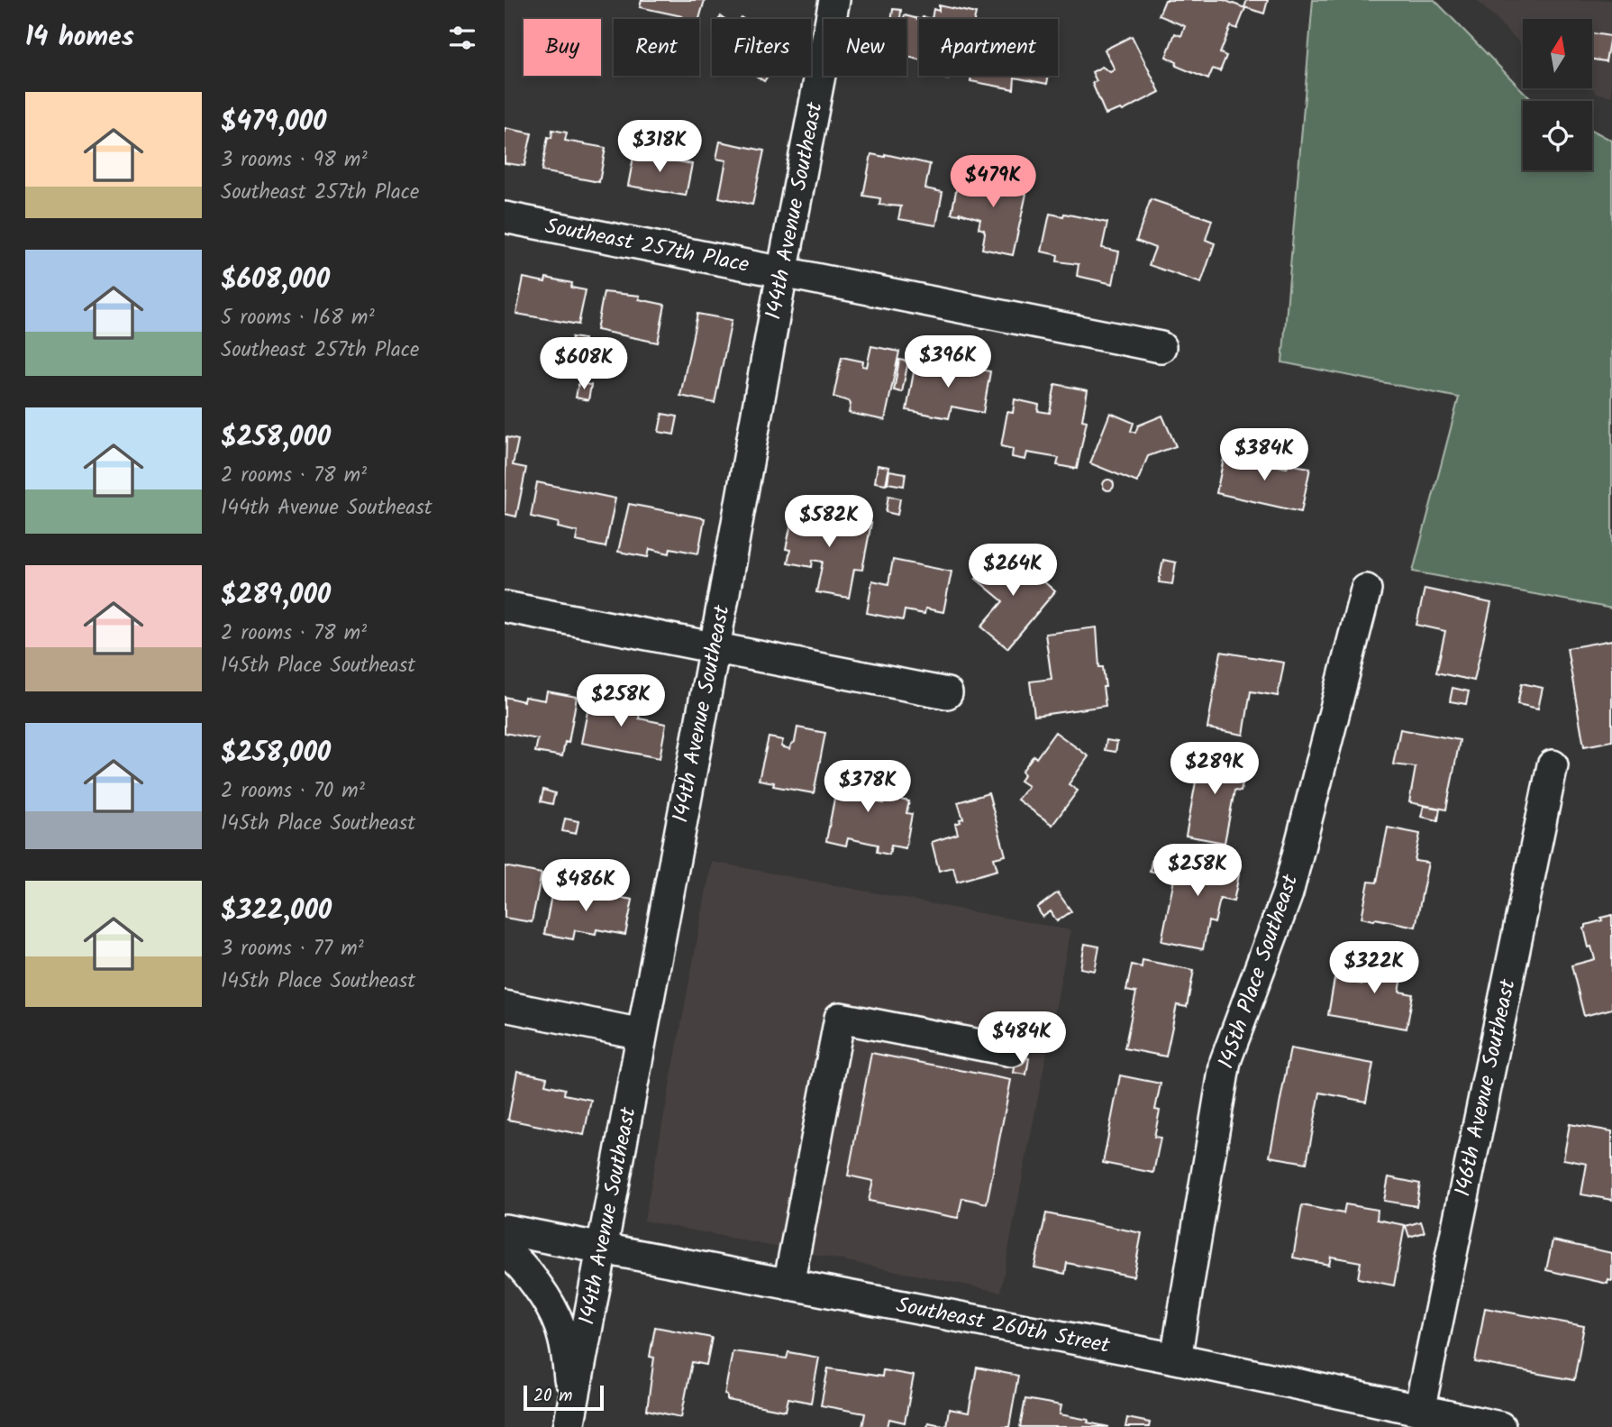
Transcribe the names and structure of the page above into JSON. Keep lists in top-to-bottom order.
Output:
{
  "streets": {
    "street": [
      "144th Avenue Southeast",
      "Southeast 257th Place",
      "145th Place Southeast",
      "146th Avenue Southeast",
      "Southeast 260th Street"
    ]
  },
  "crossings": [
    ["144th Avenue Southeast", "Southeast 257th Place"],
    ["144th Avenue Southeast", "Southeast 260th Street"],
    ["145th Place Southeast", "Southeast 260th Street"],
    ["146th Avenue Southeast", "Southeast 260th Street"]
  ],
  "scale_bar": "20 m",
  "north": "top",
  "page": {
    "heading": "14 homes",
    "chip": [
      "Buy",
      "Rent",
      "Filters",
      "New",
      "Apartment"
    ],
    "list": [
      {
        "name": "$479,000",
        "note": "3 rooms · 98 m² · Southeast 257th Place"
      },
      {
        "name": "$608,000",
        "note": "5 rooms · 168 m² · Southeast 257th Place"
      },
      {
        "name": "$258,000",
        "note": "2 rooms · 78 m² · 144th Avenue Southeast"
      },
      {
        "name": "$289,000",
        "note": "2 rooms · 78 m² · 145th Place Southeast"
      },
      {
        "name": "$258,000",
        "note": "2 rooms · 70 m² · 145th Place Southeast"
      },
      {
        "name": "$322,000",
        "note": "3 rooms · 77 m² · 145th Place Southeast"
      }
    ],
    "price": [
      "$318K",
      "$479K",
      "$396K",
      "$608K",
      "$384K",
      "$582K",
      "$264K",
      "$258K",
      "$289K",
      "$378K",
      "$258K",
      "$486K",
      "$322K",
      "$484K"
    ],
    "scale": "20 m"
  }
}
